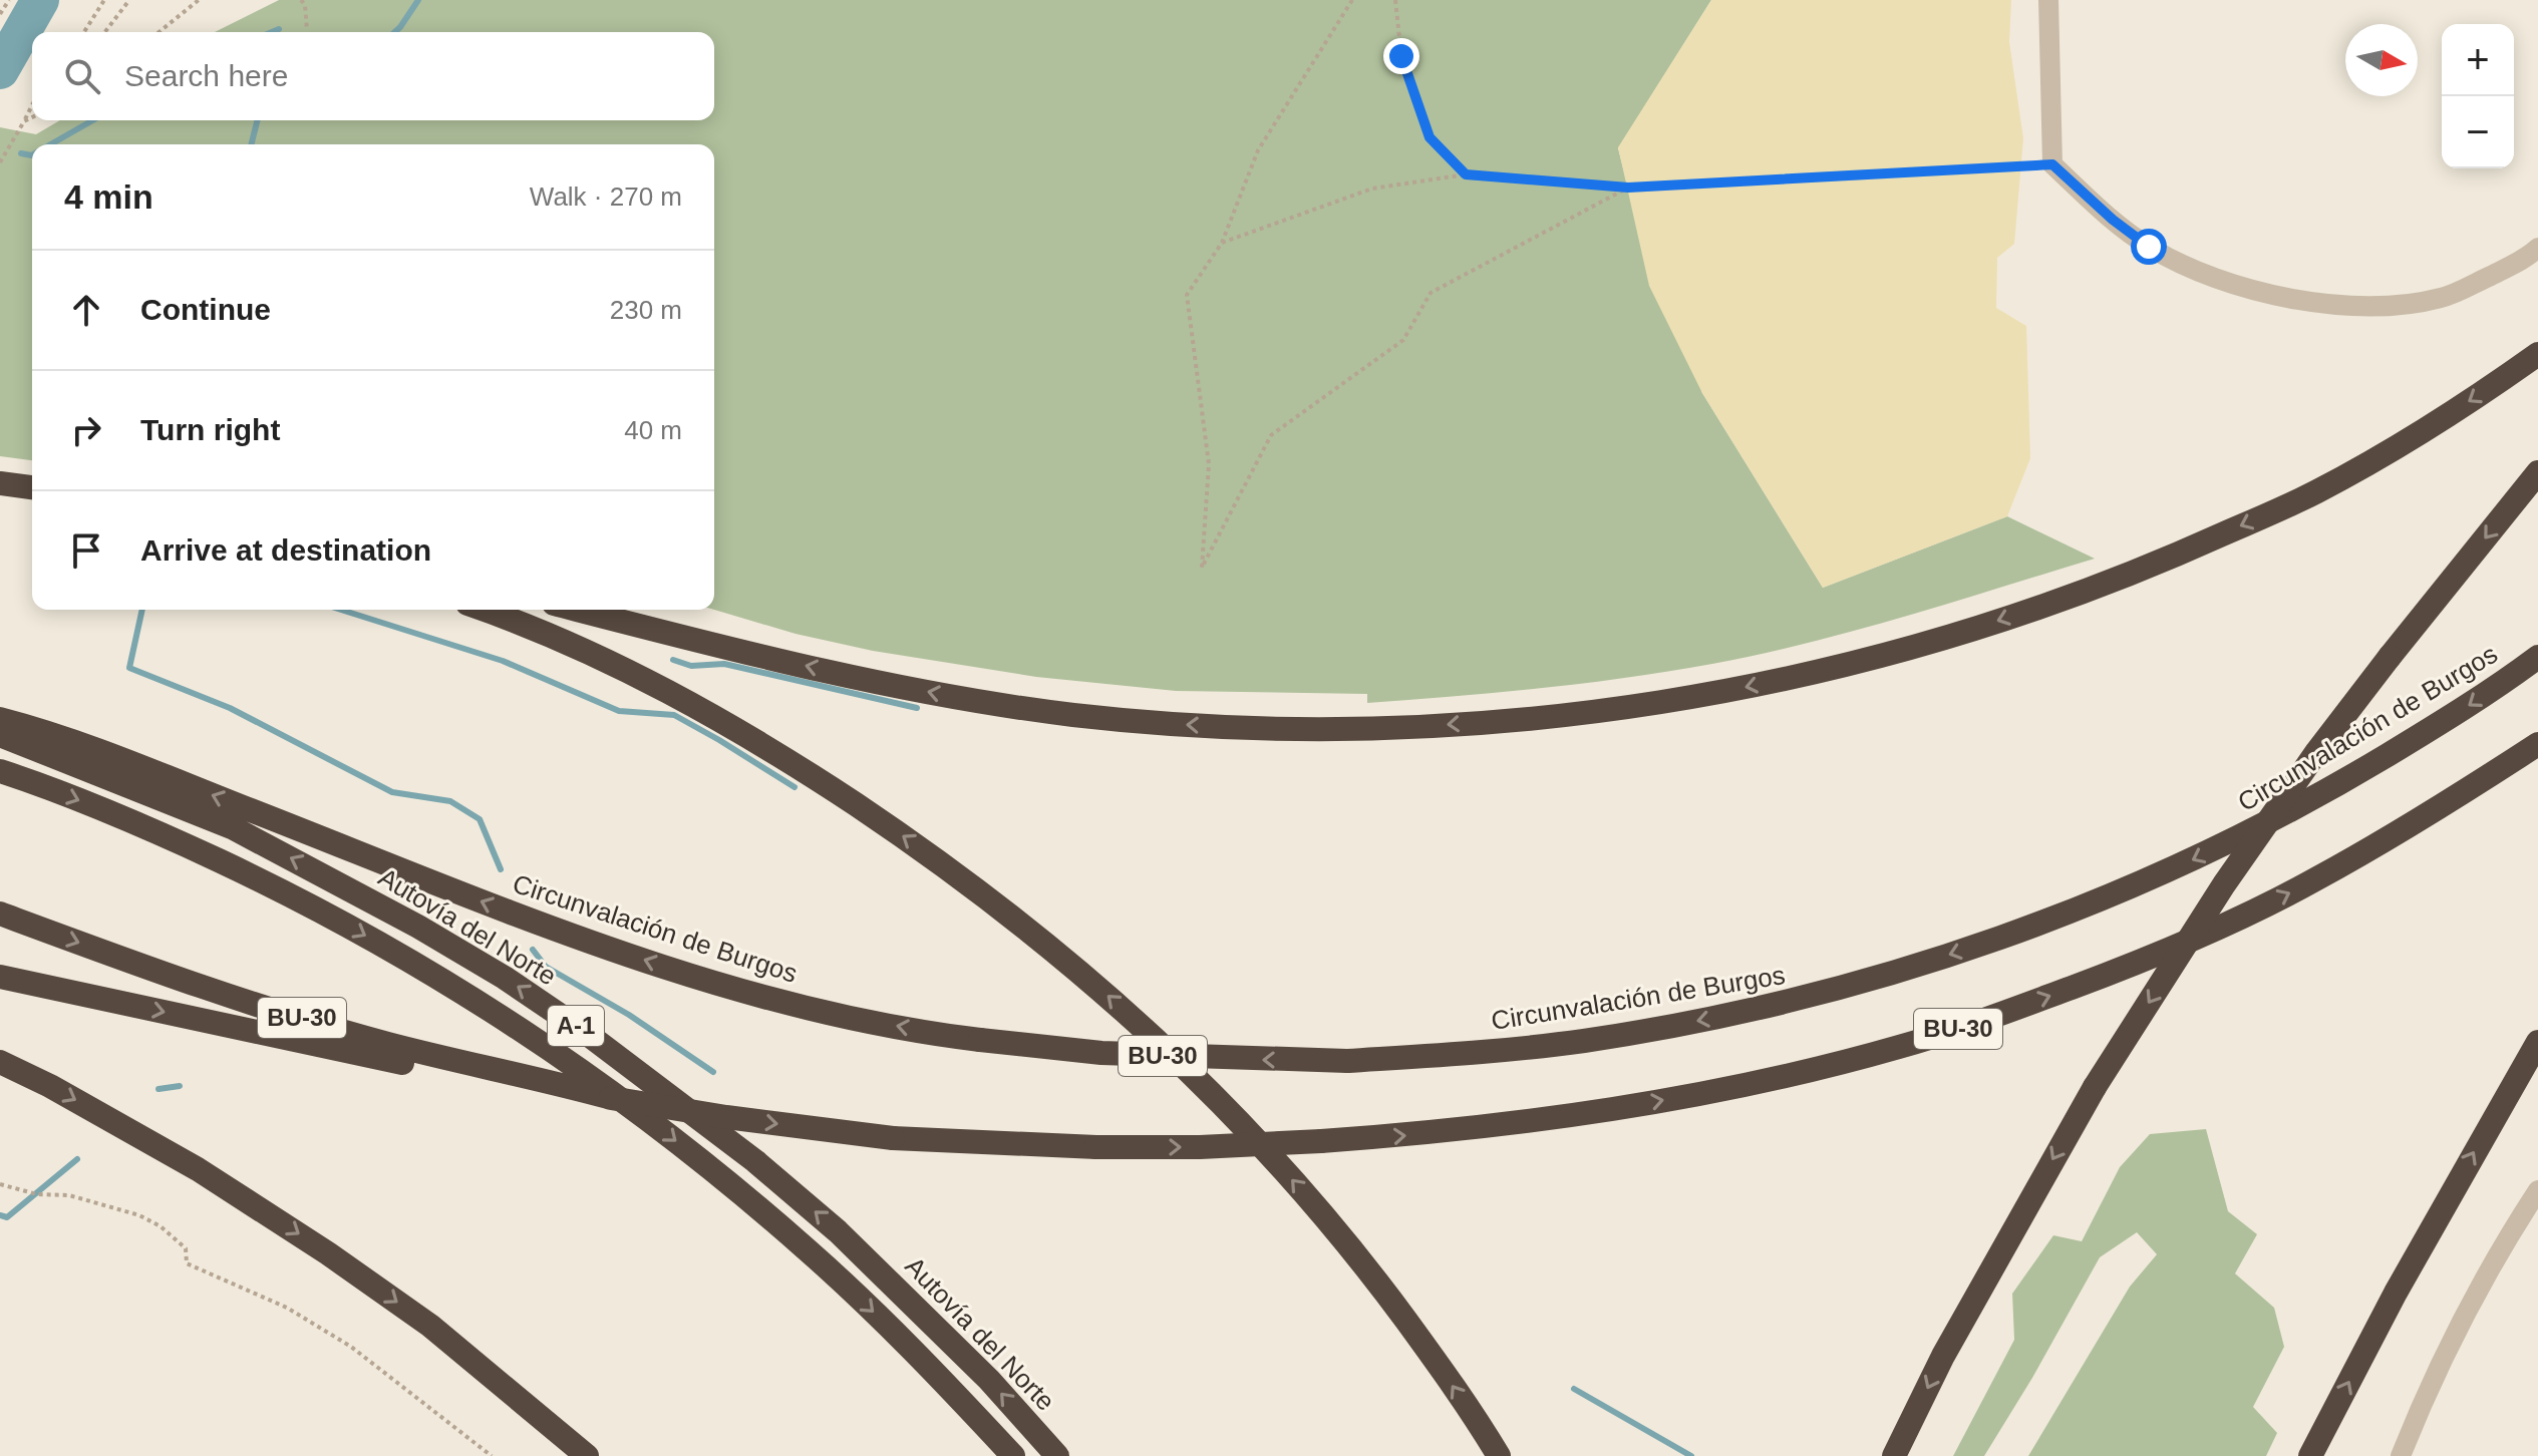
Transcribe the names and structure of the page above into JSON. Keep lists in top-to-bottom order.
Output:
{
  "streets": {
    "highway": [
      "Circunvalación de Burgos",
      "Autovía del Norte",
      "BU-30",
      "A-1"
    ]
  },
  "north": "right",
  "page": {
    "map_buttons": ["+", "−"],
    "search": "Search here",
    "heading": ["4 min", "Walk · 270 m"],
    "list": [
      ["Continue", "230 m"],
      ["Turn right", "40 m"],
      "Arrive at destination"
    ]
  }
}
